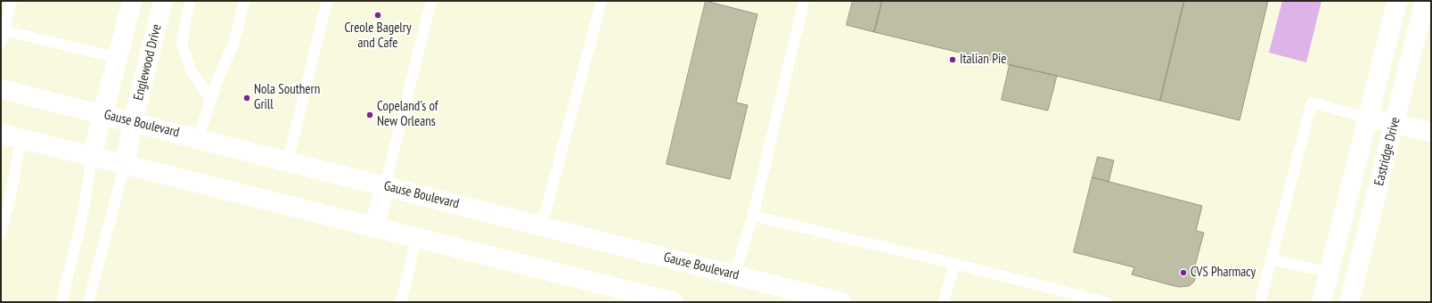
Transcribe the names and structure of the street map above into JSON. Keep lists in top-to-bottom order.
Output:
{
  "streets": {
    "main road": ["Englewood Drive", "Gause Boulevard", "Eastridge Drive"]
  },
  "crossings": [
    ["Englewood Drive", "Gause Boulevard"]
  ],
  "places": [
    "Creole Bagelry and Cafe",
    "Italian Pie",
    "Nola Southern Grill",
    "Copeland's of New Orleans",
    "CVS Pharmacy"
  ]
}
